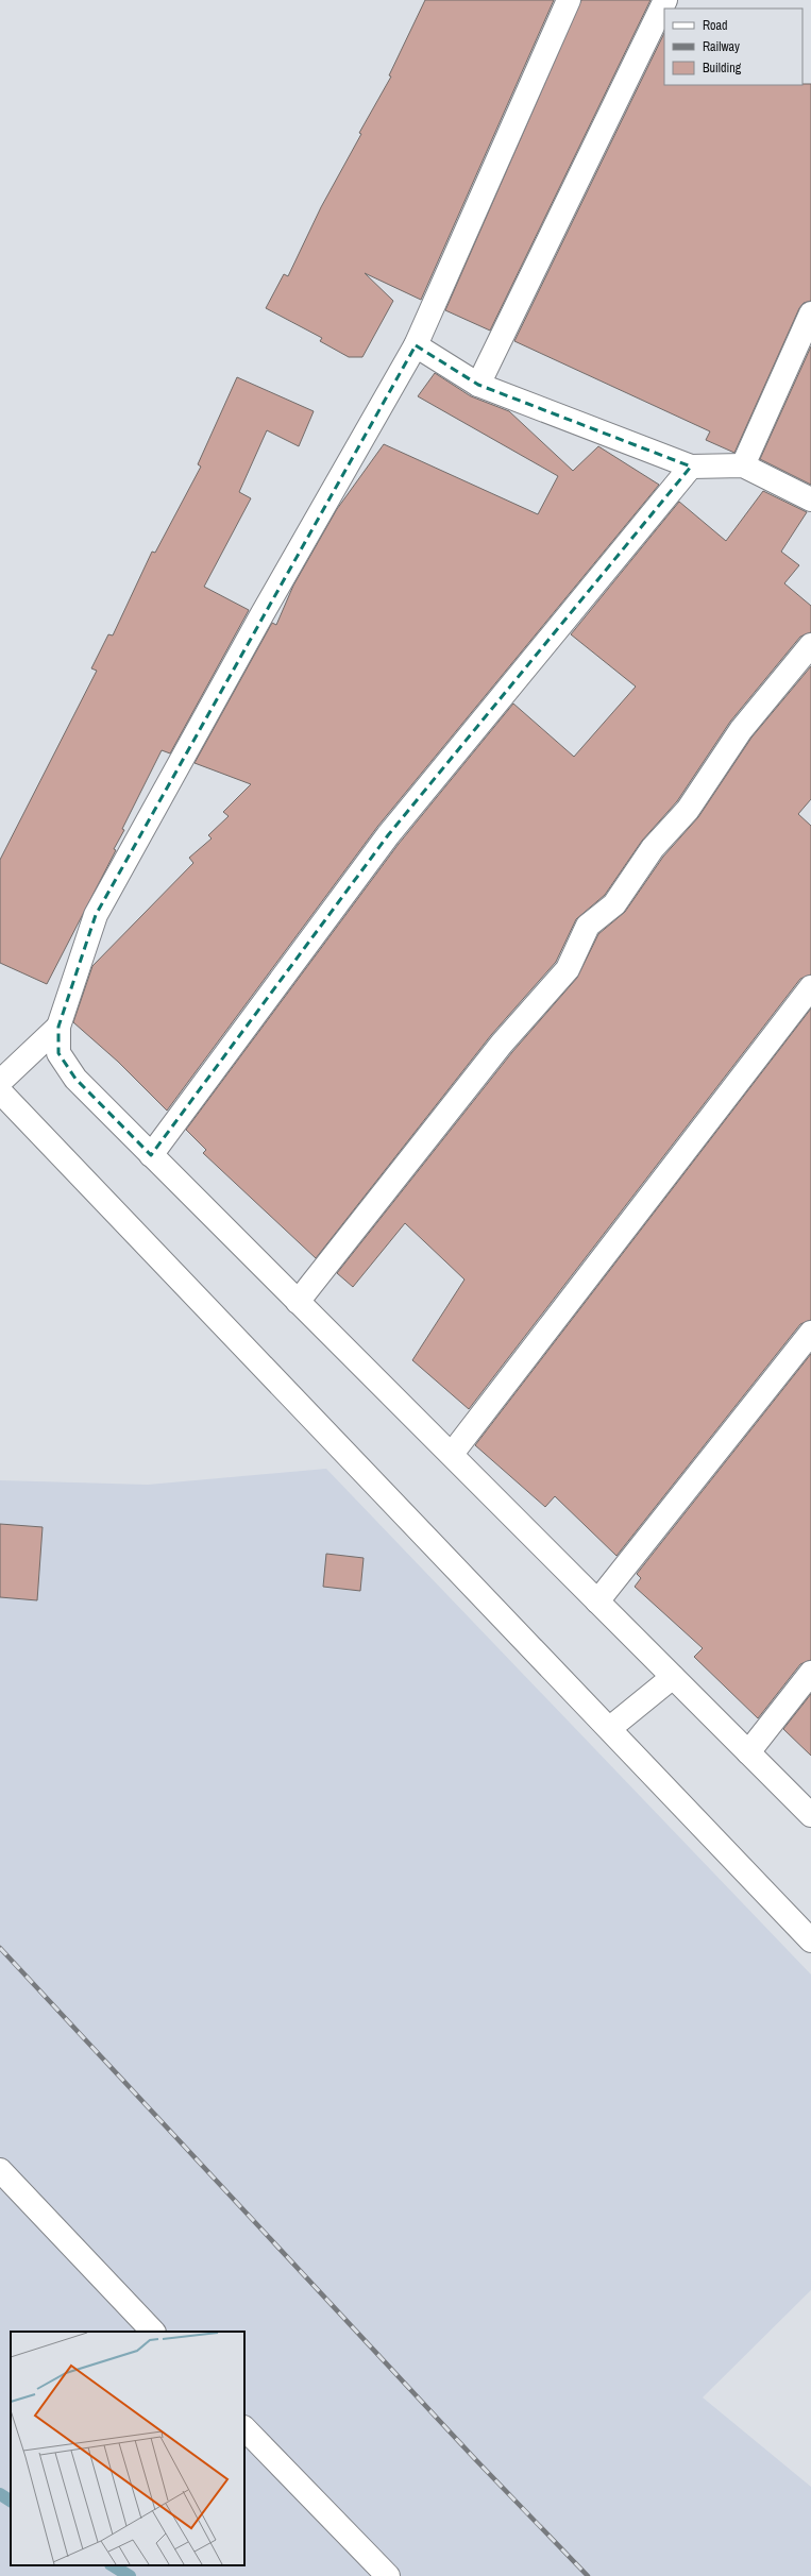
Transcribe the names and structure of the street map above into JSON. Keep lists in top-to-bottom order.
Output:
{
  "legend": ["Road", "Railway", "Building"]
}
